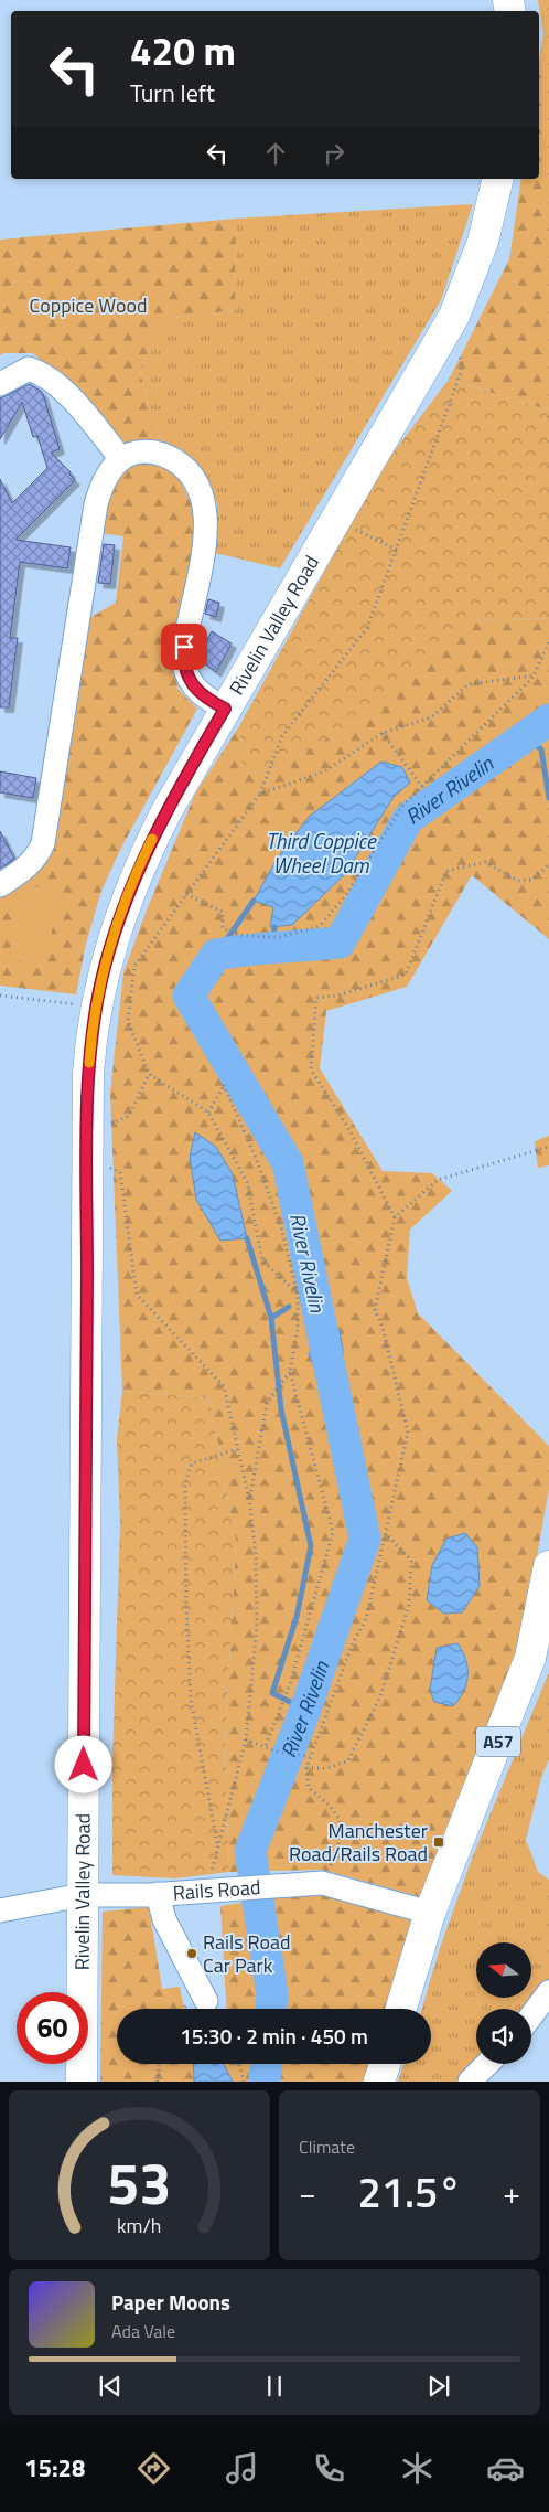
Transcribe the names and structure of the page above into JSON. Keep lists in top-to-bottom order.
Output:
{
  "streets": {
    "main road": ["Rivelin Valley Road", "A57"],
    "street": ["Rails Road"]
  },
  "crossings": [
    ["Rivelin Valley Road", "Rails Road"],
    ["A57", "Rails Road"]
  ],
  "water": ["River Rivelin", "Third Coppice Wheel Dam"],
  "parks": ["Coppice Wood"],
  "places": {
    "transit": ["Manchester Road/Rails Road"],
    "other": ["Rails Road Car Park"]
  },
  "north": "left",
  "page": {
    "turn": ["420 m", "Turn left"],
    "limit": "60",
    "trip": "15:30 · 2 min · 450 m",
    "tile": "Climate",
    "heat": ["−", "21.5°", "+"],
    "song": ["Paper Moons", "Ada Vale"],
    "tabs": "15:28",
    "gauge": ["53", "km/h"]
  }
}
